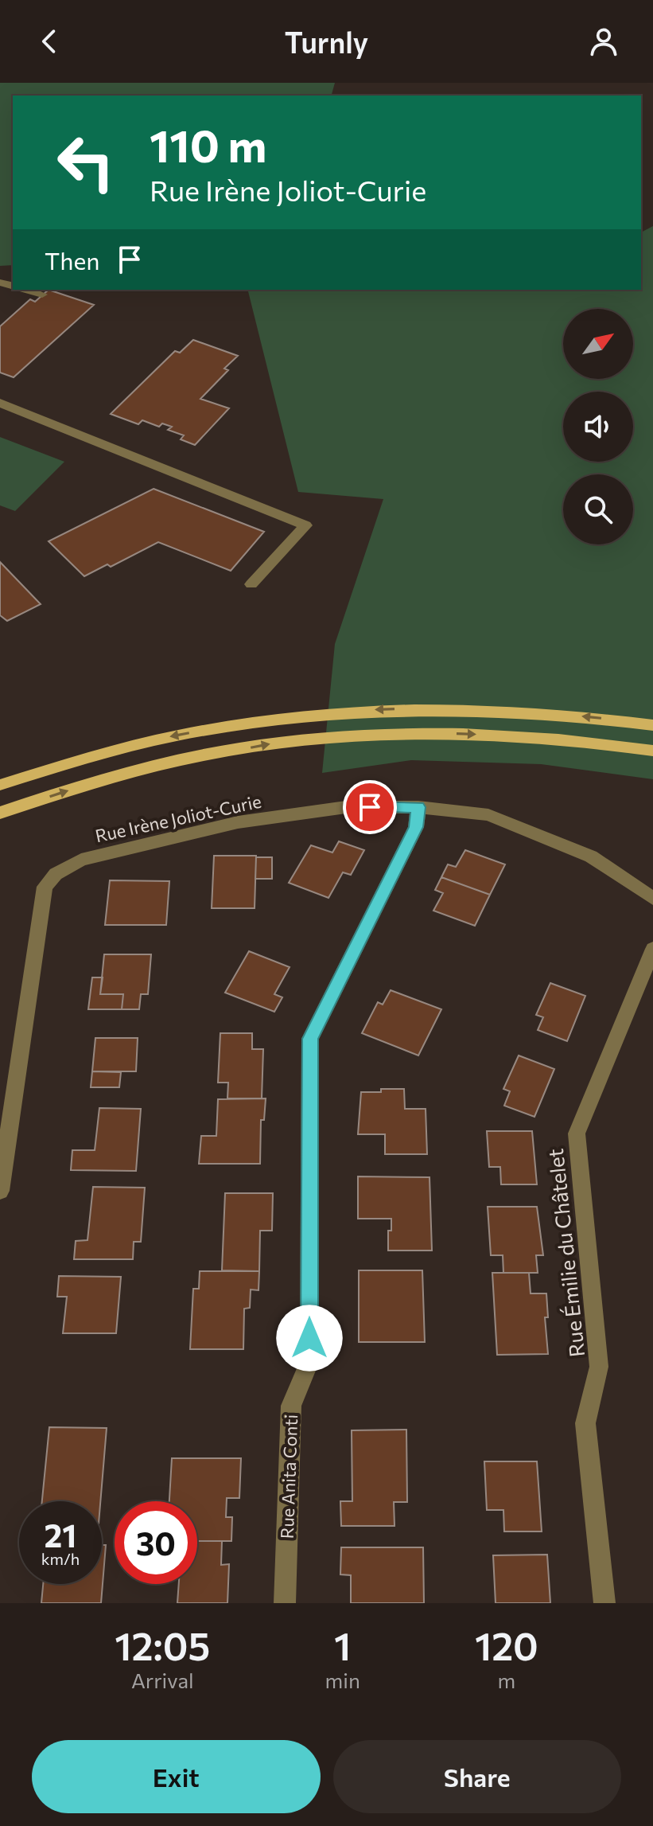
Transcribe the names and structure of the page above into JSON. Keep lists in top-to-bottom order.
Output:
{
  "streets": {
    "street": ["Rue Irène Joliot-Curie", "Rue Émilie du Châtelet", "Rue Anita Conti"]
  },
  "crossings": [
    ["Rue Irène Joliot-Curie", "Rue Anita Conti"]
  ],
  "north": "top right",
  "page": {
    "header": "Turnly",
    "turn": ["110 m", "Rue Irène Joliot-Curie"],
    "then": "Then",
    "speed": "21 km/h",
    "limit": "30",
    "eta": [
      "12:05",
      "Arrival",
      "1",
      "min",
      "120",
      "m"
    ],
    "buttons": ["Exit", "Share"]
  }
}
